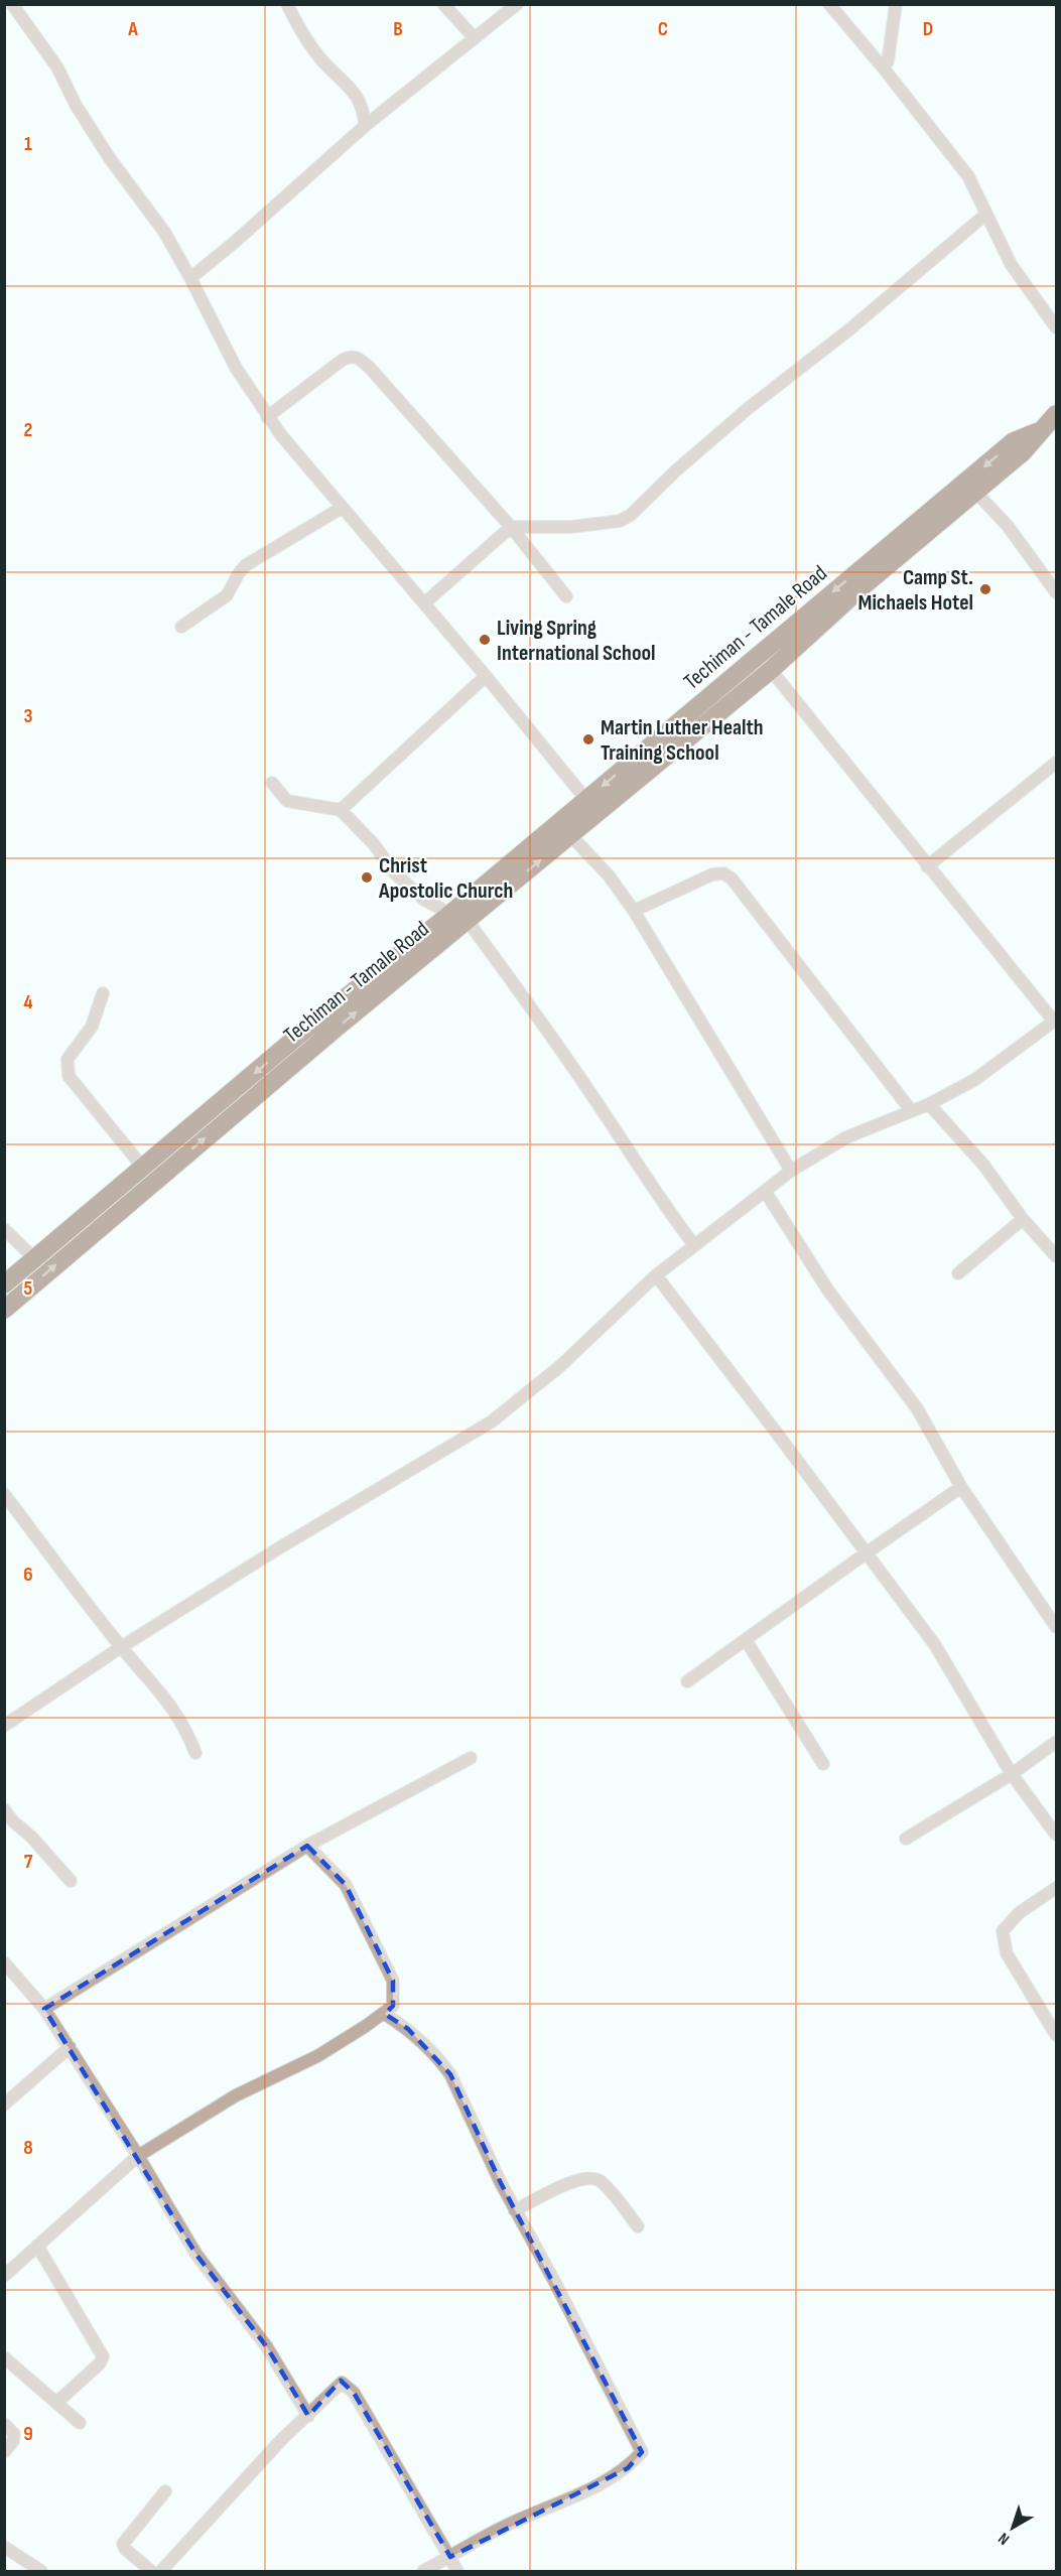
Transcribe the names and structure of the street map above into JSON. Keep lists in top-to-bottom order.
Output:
{
  "streets": {
    "highway": ["Techiman - Tamale Road"]
  },
  "places": [
    "Camp St. Michaels Hotel",
    "Living Spring International School",
    "Martin Luther Health Training School",
    "Christ Apostolic Church"
  ],
  "north": "bottom left",
  "grid": {
    "columns": [
      "A",
      "B",
      "C",
      "D"
    ],
    "rows": [
      "1",
      "2",
      "3",
      "4",
      "5",
      "6",
      "7",
      "8",
      "9"
    ]
  }
}
